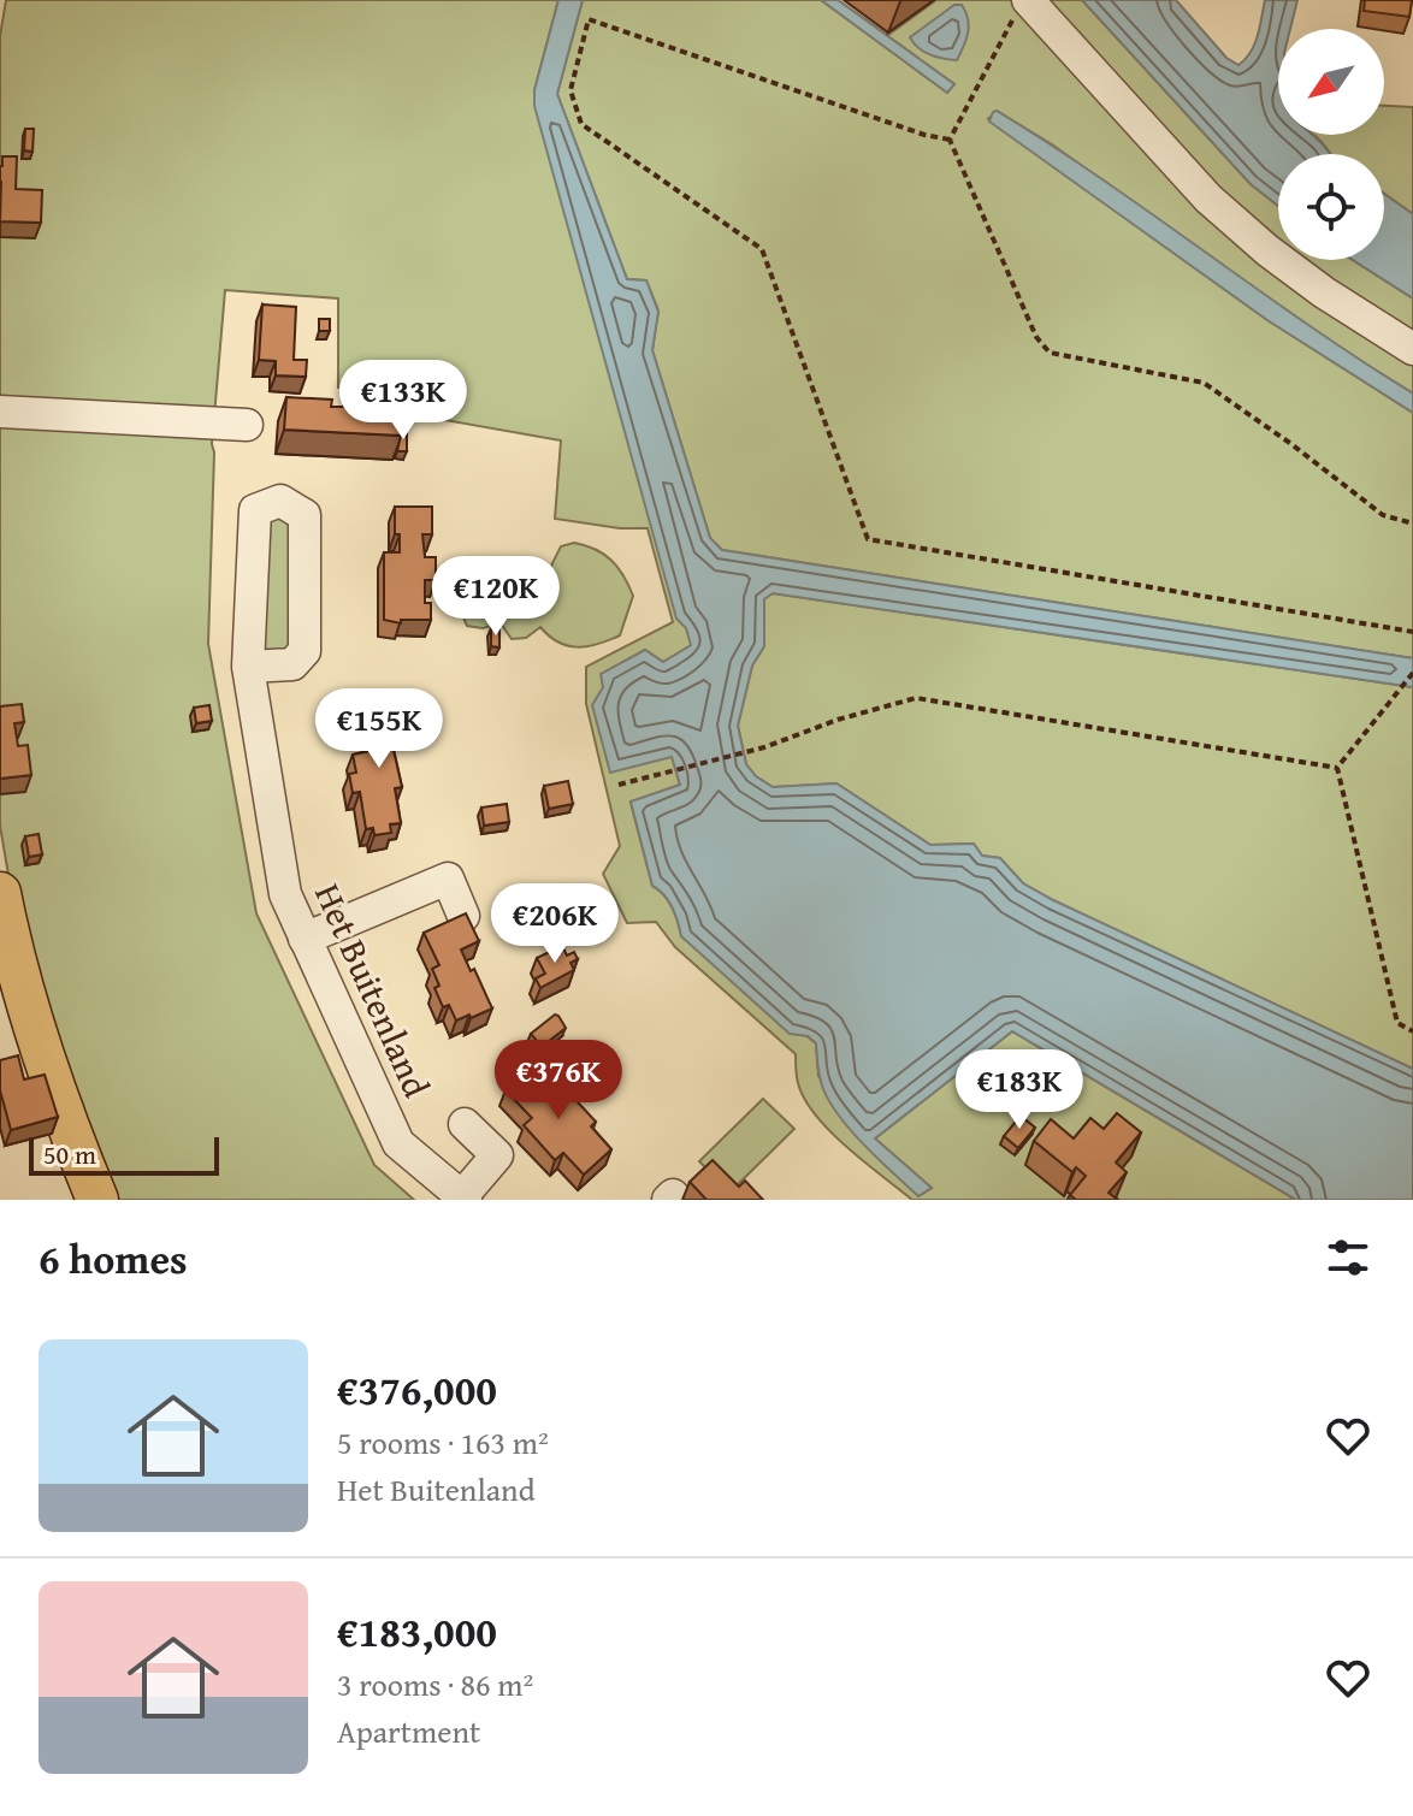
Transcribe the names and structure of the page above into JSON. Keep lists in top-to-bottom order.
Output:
{
  "streets": {
    "street": ["Het Buitenland"]
  },
  "scale_bar": "50 m",
  "north": "bottom left",
  "page": {
    "price": [
      "€133K",
      "€120K",
      "€155K",
      "€206K",
      "€376K",
      "€183K"
    ],
    "scale": "50 m",
    "heading": "6 homes",
    "list": [
      {
        "name": "€376,000",
        "note": "5 rooms · 163 m² · Het Buitenland"
      },
      {
        "name": "€183,000",
        "note": "3 rooms · 86 m² · Apartment"
      }
    ]
  }
}
